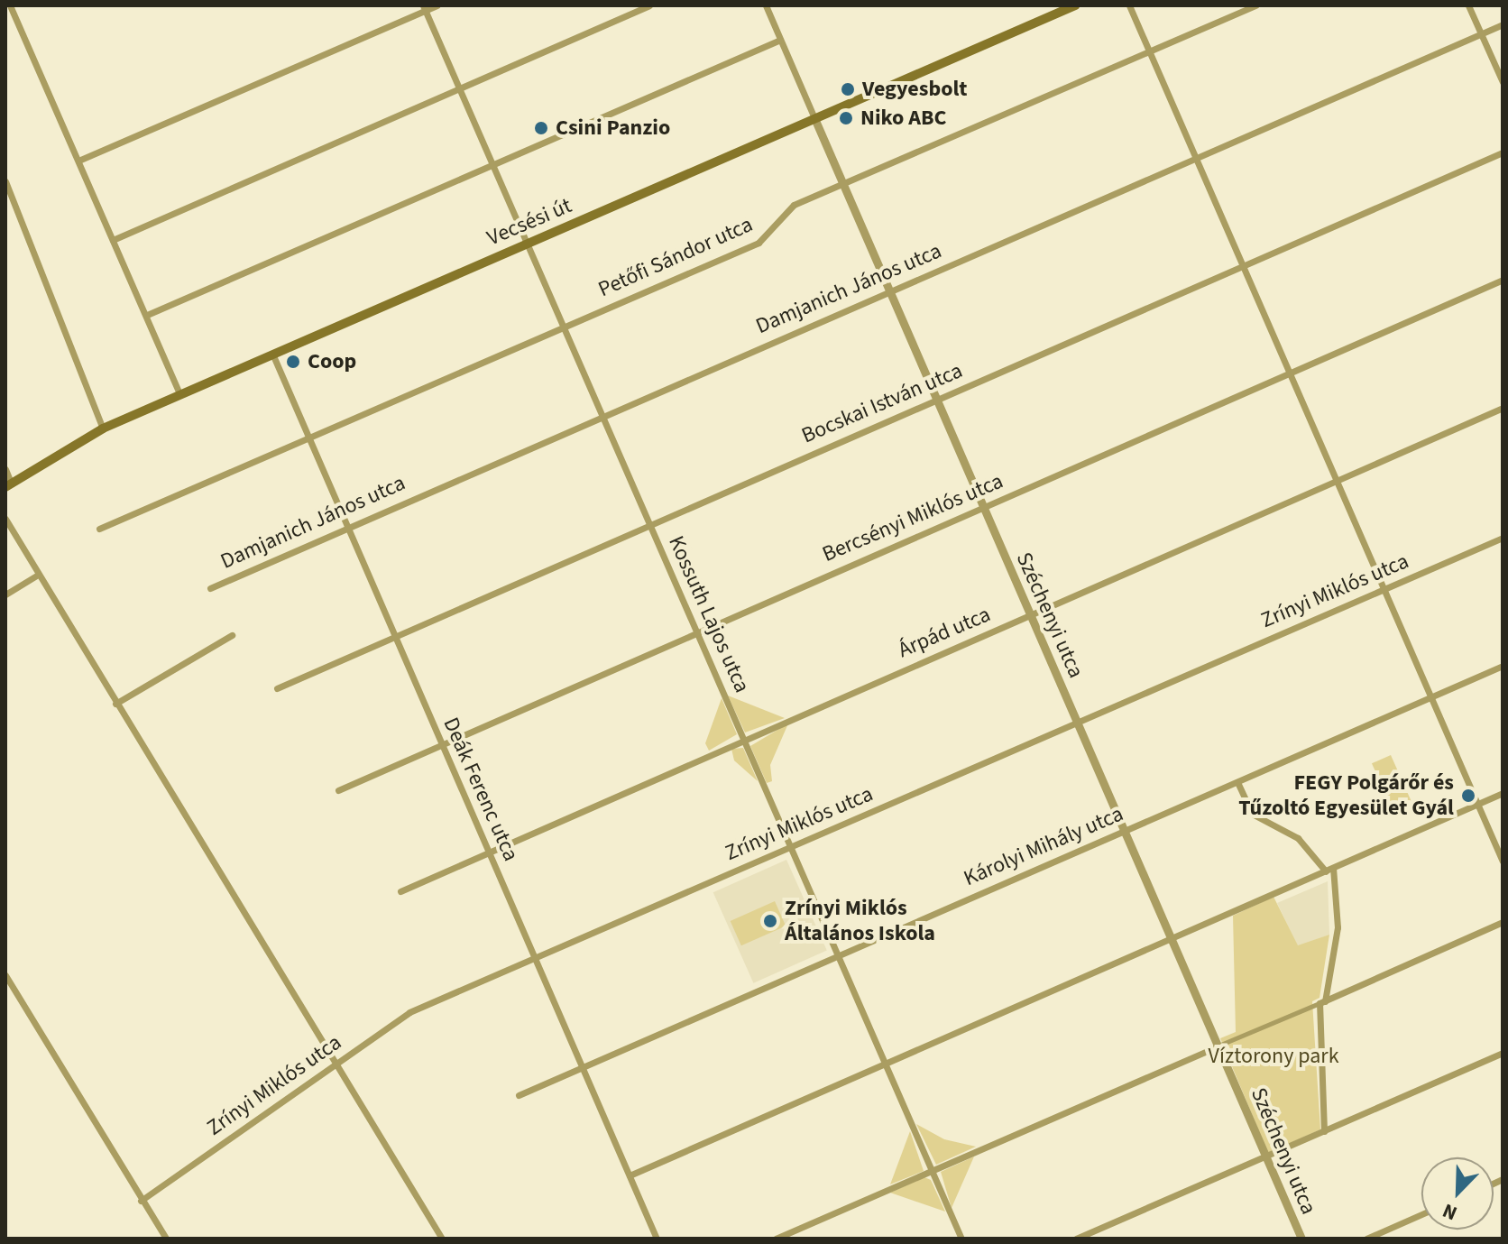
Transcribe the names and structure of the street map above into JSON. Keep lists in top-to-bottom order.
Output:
{
  "streets": {
    "main road": ["Vecsési út"],
    "street": [
      "Petőfi Sándor utca",
      "Damjanich János utca",
      "Bocskai István utca",
      "Bercsényi Miklós utca",
      "Zrínyi Miklós utca",
      "Kossuth Lajos utca",
      "Széchenyi utca",
      "Árpád utca",
      "Deák Ferenc utca",
      "Károlyi Mihály utca"
    ]
  },
  "crossings": [
    ["Vecsési út", "Kossuth Lajos utca"],
    ["Vecsési út", "Széchenyi utca"],
    ["Vecsési út", "Deák Ferenc utca"],
    ["Petőfi Sándor utca", "Kossuth Lajos utca"],
    ["Petőfi Sándor utca", "Széchenyi utca"],
    ["Petőfi Sándor utca", "Deák Ferenc utca"],
    ["Damjanich János utca", "Kossuth Lajos utca"],
    ["Damjanich János utca", "Széchenyi utca"],
    ["Damjanich János utca", "Deák Ferenc utca"],
    ["Bocskai István utca", "Kossuth Lajos utca"],
    ["Bocskai István utca", "Széchenyi utca"],
    ["Bocskai István utca", "Deák Ferenc utca"],
    ["Bercsényi Miklós utca", "Kossuth Lajos utca"],
    ["Bercsényi Miklós utca", "Széchenyi utca"],
    ["Bercsényi Miklós utca", "Deák Ferenc utca"],
    ["Zrínyi Miklós utca", "Kossuth Lajos utca"],
    ["Zrínyi Miklós utca", "Széchenyi utca"],
    ["Zrínyi Miklós utca", "Deák Ferenc utca"],
    ["Kossuth Lajos utca", "Árpád utca"],
    ["Kossuth Lajos utca", "Károlyi Mihály utca"],
    ["Széchenyi utca", "Árpád utca"],
    ["Széchenyi utca", "Károlyi Mihály utca"],
    ["Árpád utca", "Deák Ferenc utca"],
    ["Deák Ferenc utca", "Károlyi Mihály utca"]
  ],
  "parks": ["Víztorony park"],
  "places": [
    "Vegyesbolt",
    "Niko ABC",
    "Csini Panzio",
    "Coop",
    "FEGY Polgárőr és Tűzoltó Egyesület Gyál",
    "Zrínyi Miklós Általános Iskola"
  ],
  "north": "bottom left"
}
